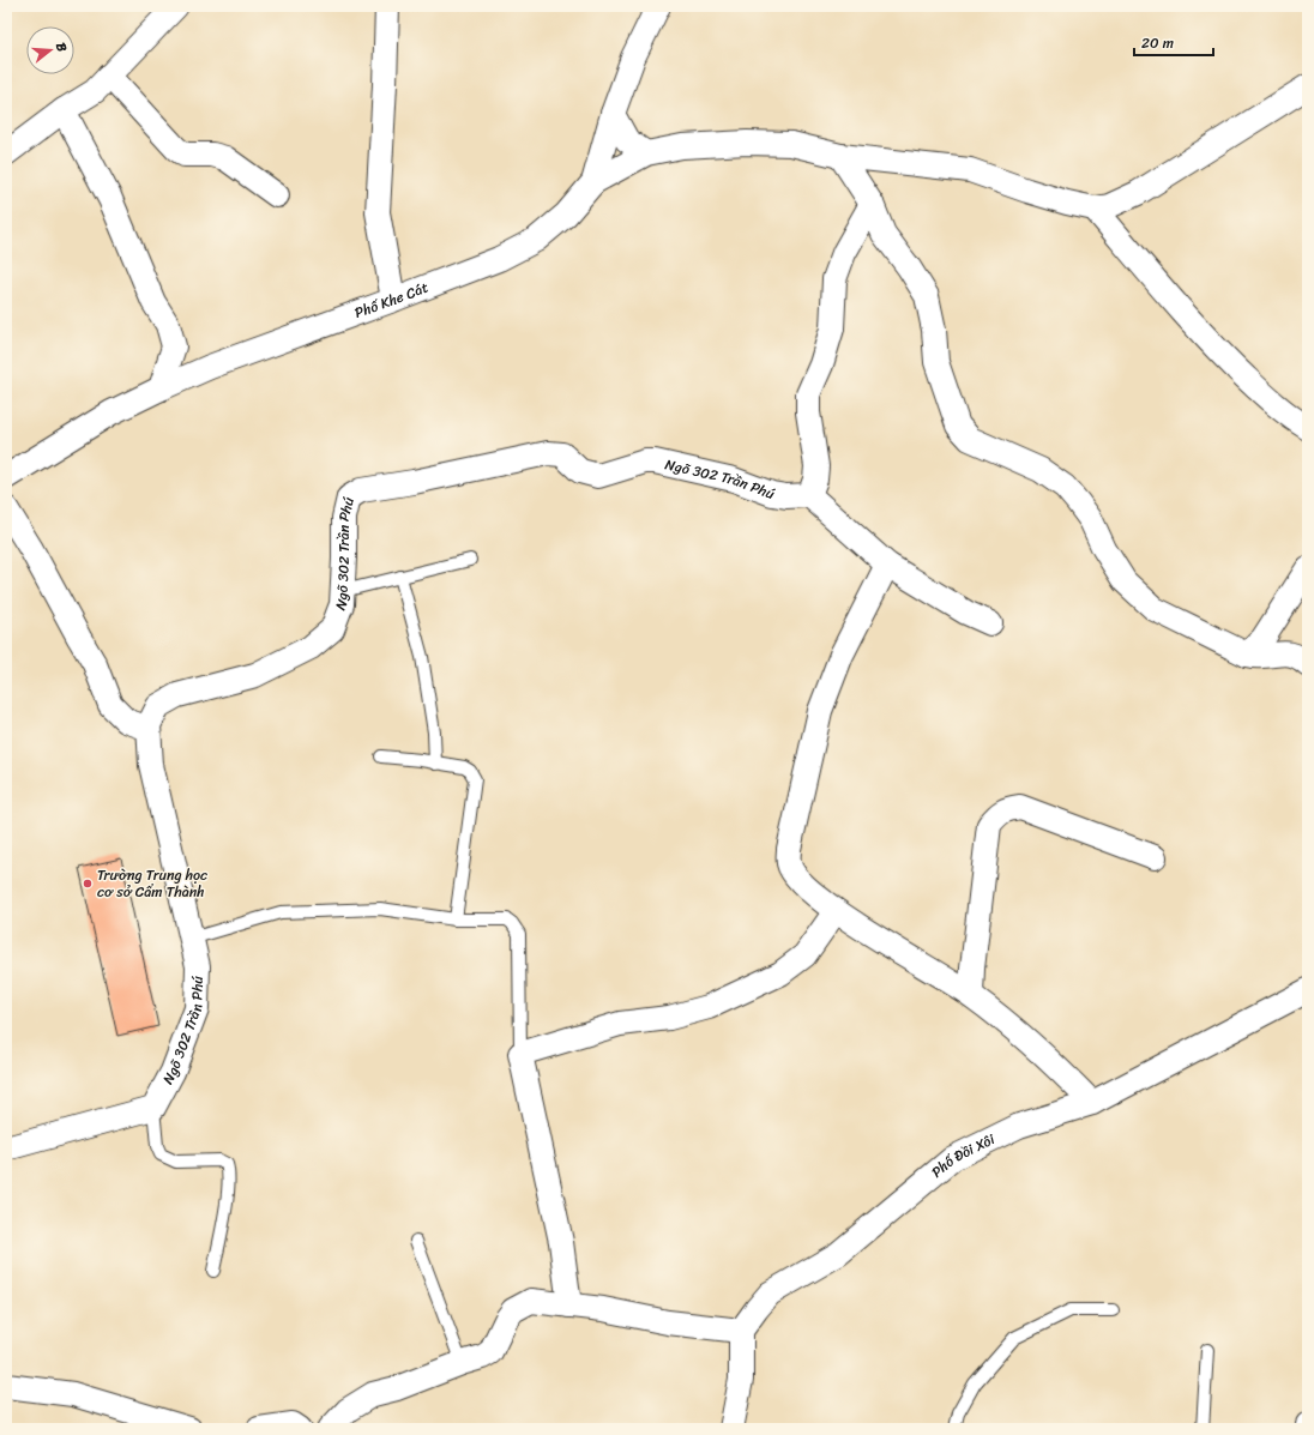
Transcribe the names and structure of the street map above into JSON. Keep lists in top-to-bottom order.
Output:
{
  "streets": {
    "street": ["Phố Khe Cát", "Ngõ 302 Trần Phú", "Phố Đồi Xôi"]
  },
  "places": ["Trường Trung học cơ sở Cẩm Thành"],
  "scale_bar": "20 m",
  "north": "right"
}
